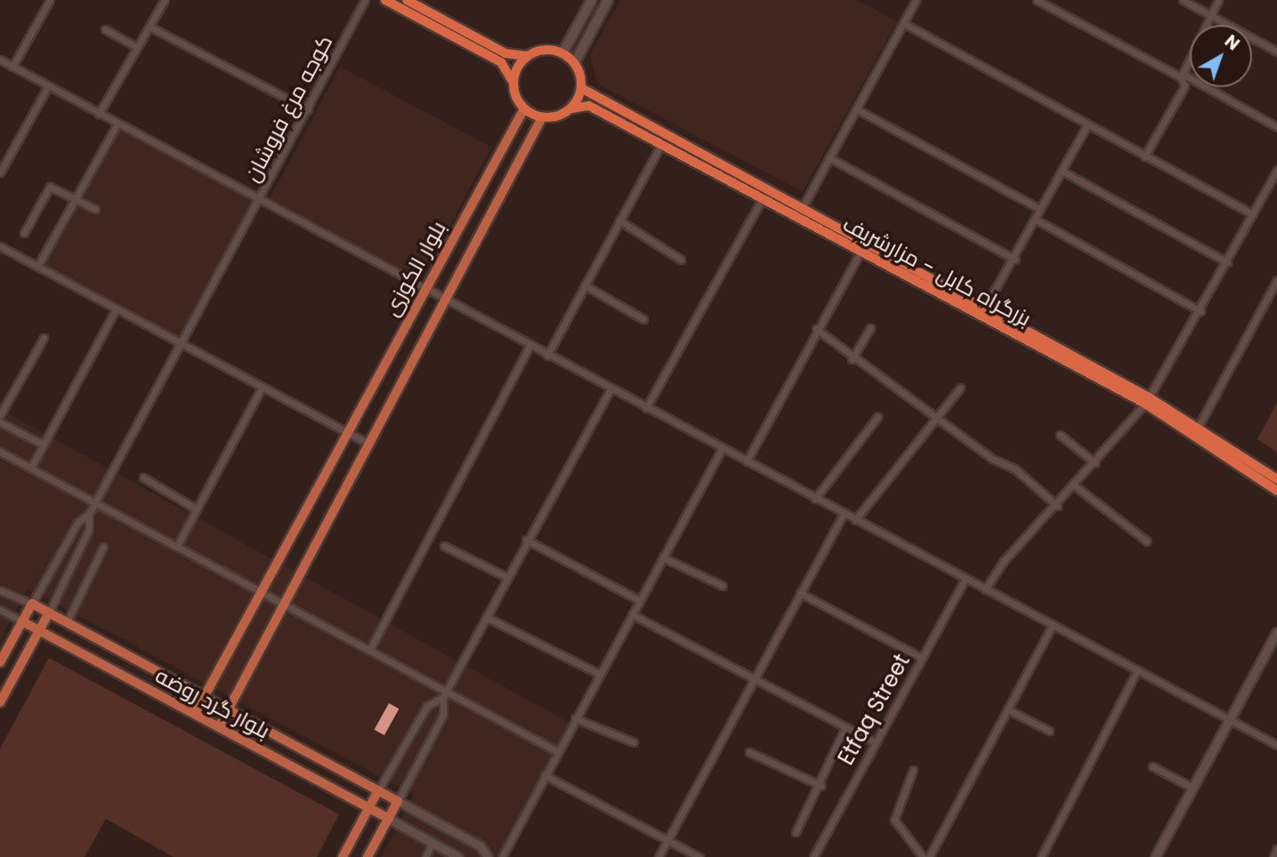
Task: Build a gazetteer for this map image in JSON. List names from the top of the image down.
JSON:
{
  "streets": {
    "highway": ["بزرگراه کابل - مزارشریف"],
    "main road": ["بلوار الکوزی", "بلوار گرد روضه"],
    "street": ["كوجه مرغ فروشان", "Etfaq Street"]
  },
  "crossings": [
    ["بلوار الکوزی", "بزرگراه کابل - مزارشریف"],
    ["بلوار الکوزی", "بلوار گرد روضه"]
  ],
  "north": "top right"
}
